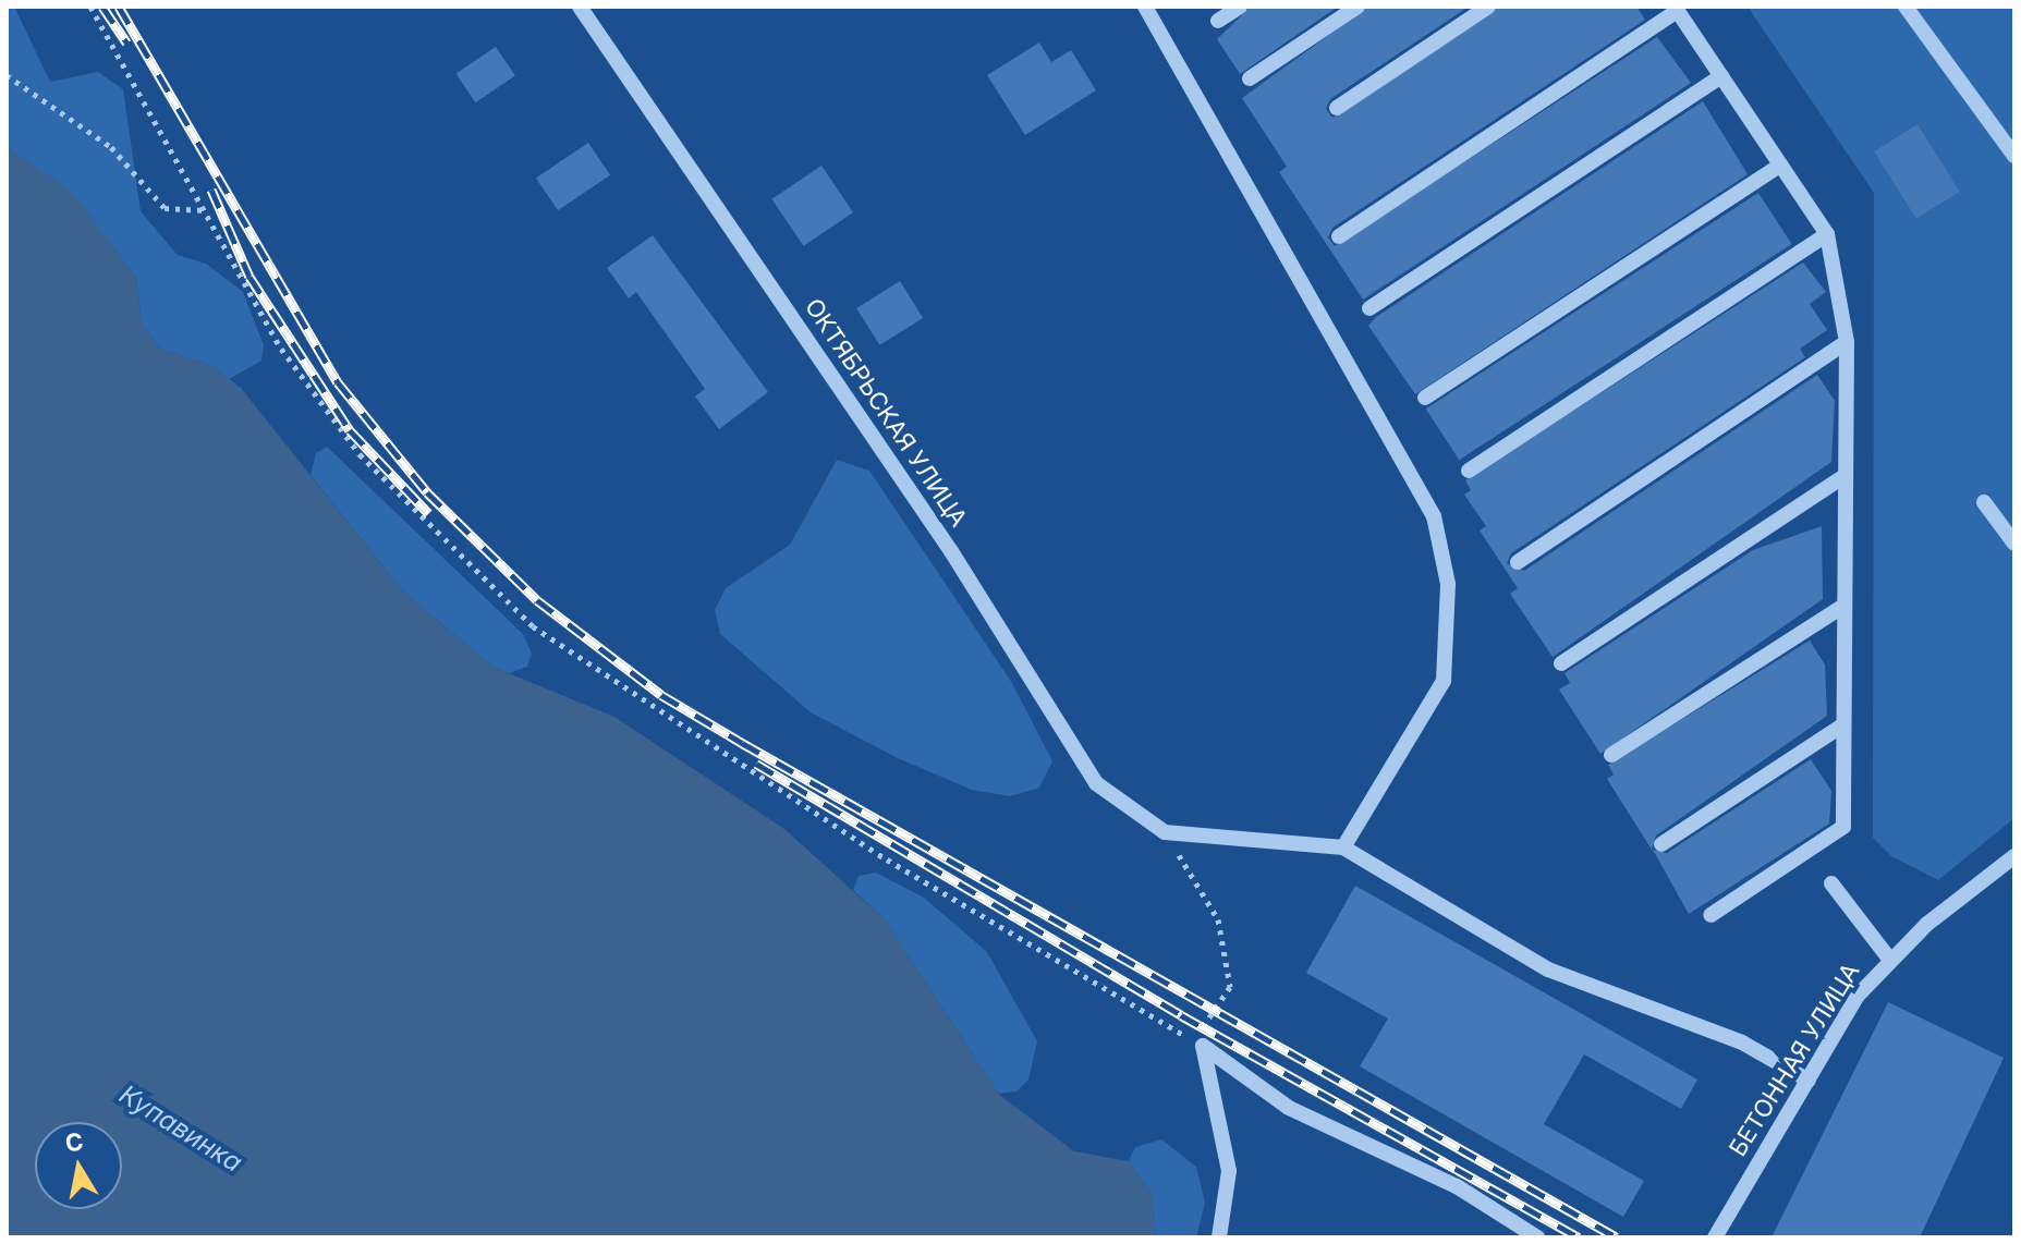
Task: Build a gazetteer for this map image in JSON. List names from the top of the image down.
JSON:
{
  "streets": {
    "street": ["ОКТЯБРЬСКАЯ УЛИЦА", "БЕТОННАЯ УЛИЦА"]
  },
  "water": ["Купавинка"],
  "north": "top"
}
